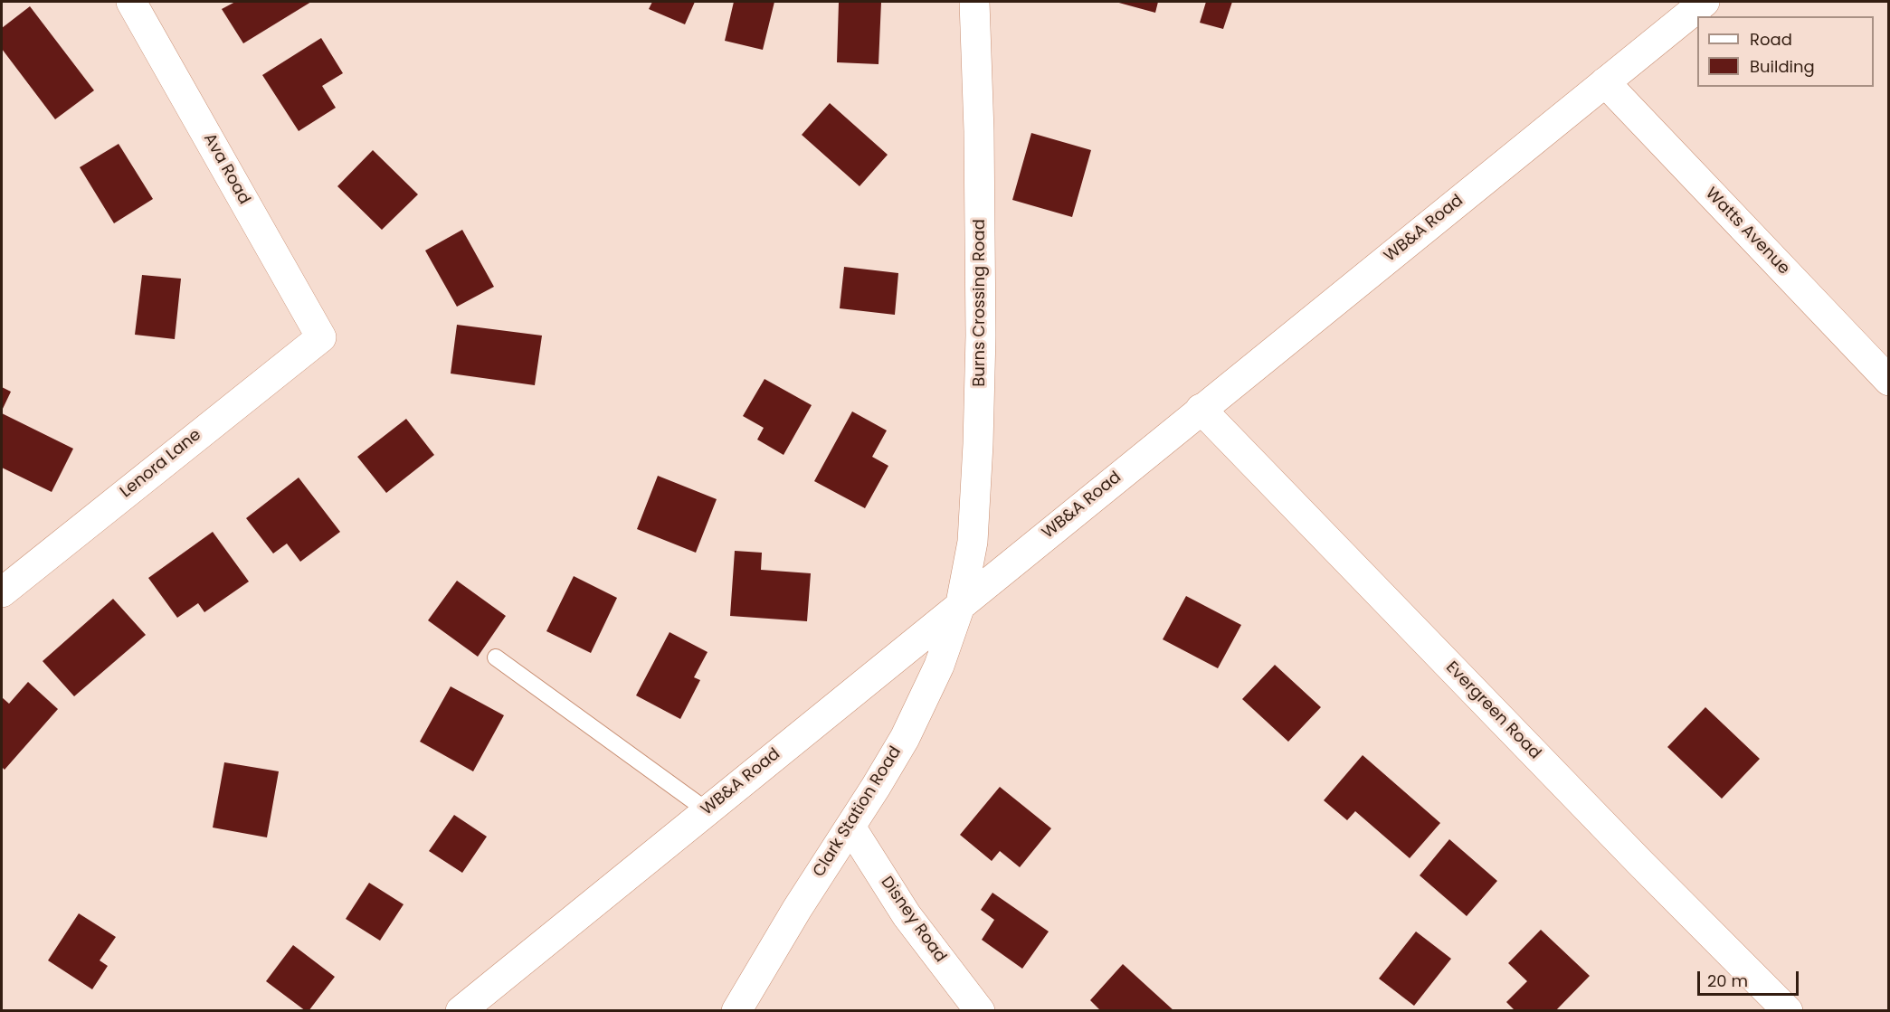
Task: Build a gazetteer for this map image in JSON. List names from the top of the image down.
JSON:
{
  "streets": {
    "street": [
      "Ava Road",
      "WB&A Road",
      "Watts Avenue",
      "Burns Crossing Road",
      "Lenora Lane",
      "Evergreen Road",
      "Clark Station Road",
      "Disney Road"
    ]
  },
  "crossings": [
    ["Ava Road", "Lenora Lane"],
    ["WB&A Road", "Watts Avenue"],
    ["WB&A Road", "Burns Crossing Road"],
    ["WB&A Road", "Evergreen Road"],
    ["WB&A Road", "Clark Station Road"],
    ["Burns Crossing Road", "Clark Station Road"],
    ["Clark Station Road", "Disney Road"]
  ],
  "legend": ["Road", "Building"],
  "scale_bar": "20 m"
}
